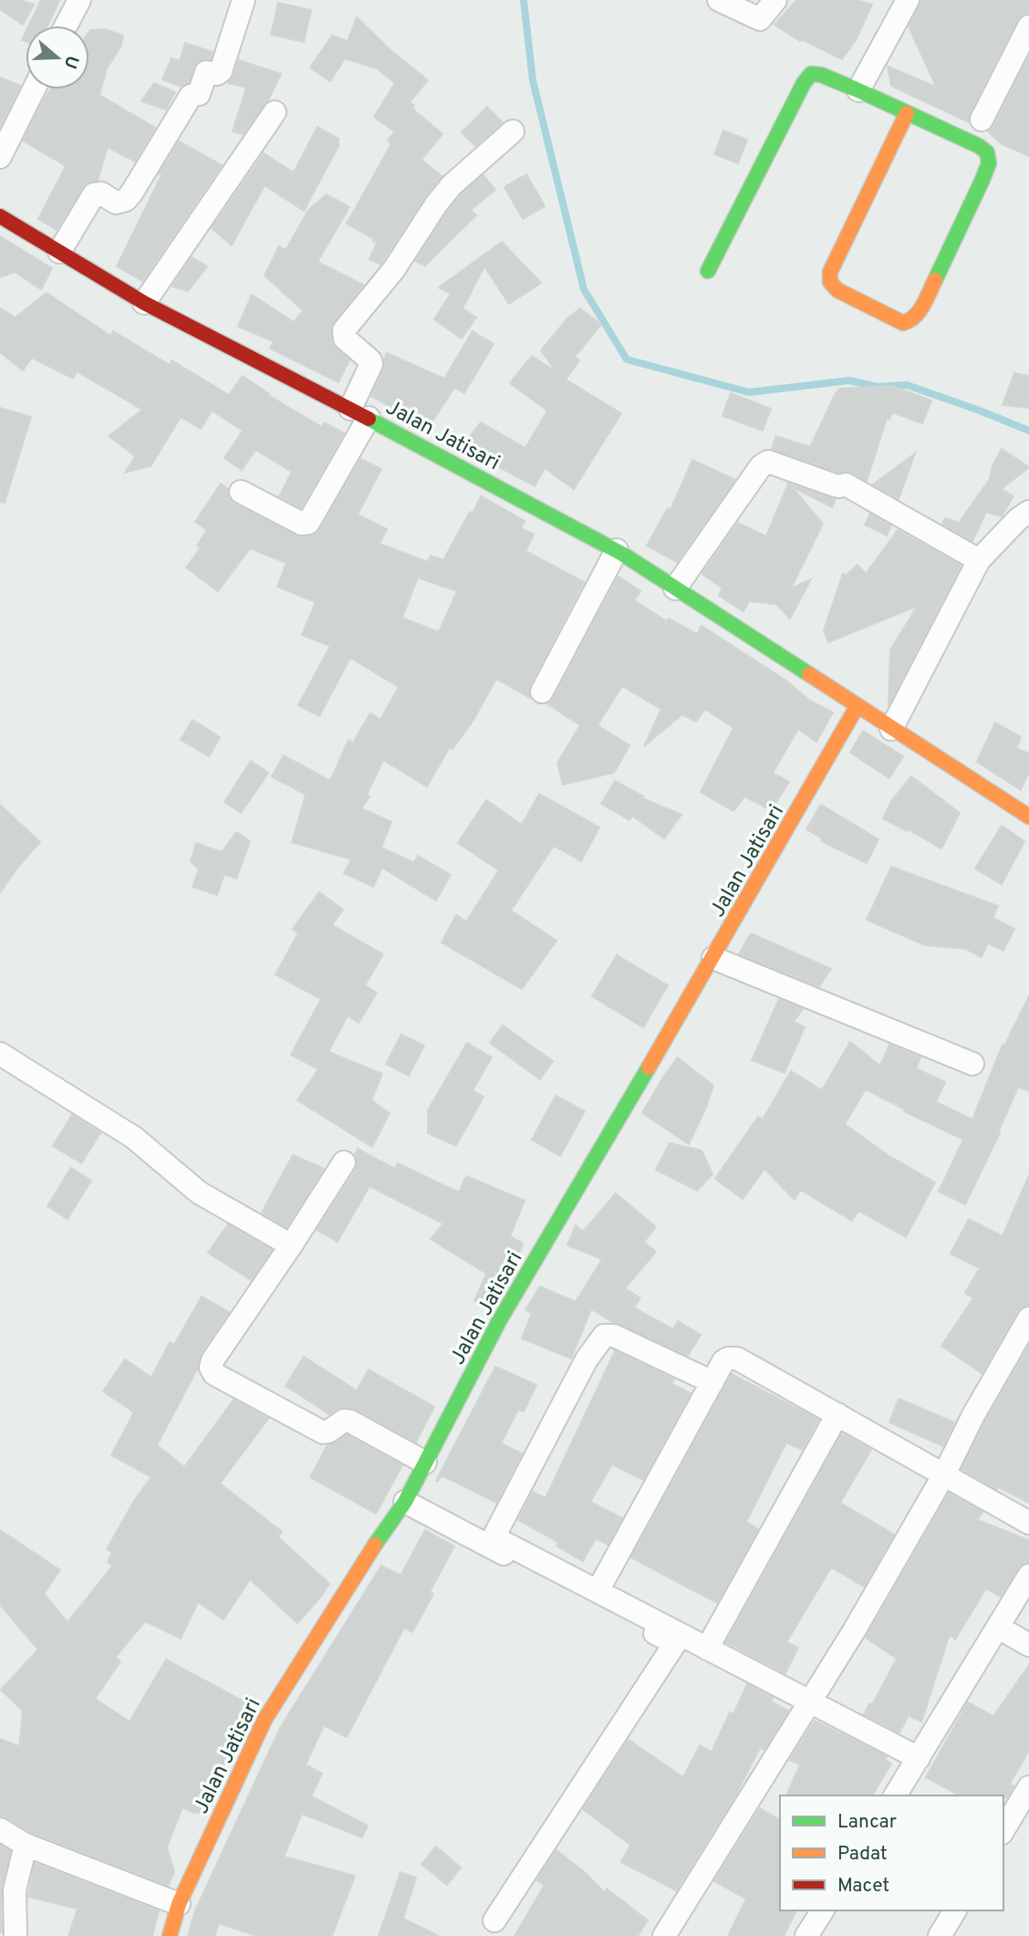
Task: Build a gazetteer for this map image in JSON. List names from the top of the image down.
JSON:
{
  "streets": {
    "street": ["Jalan Jatisari"]
  },
  "legend": ["Lancar", "Padat", "Macet"],
  "north": "right"
}
